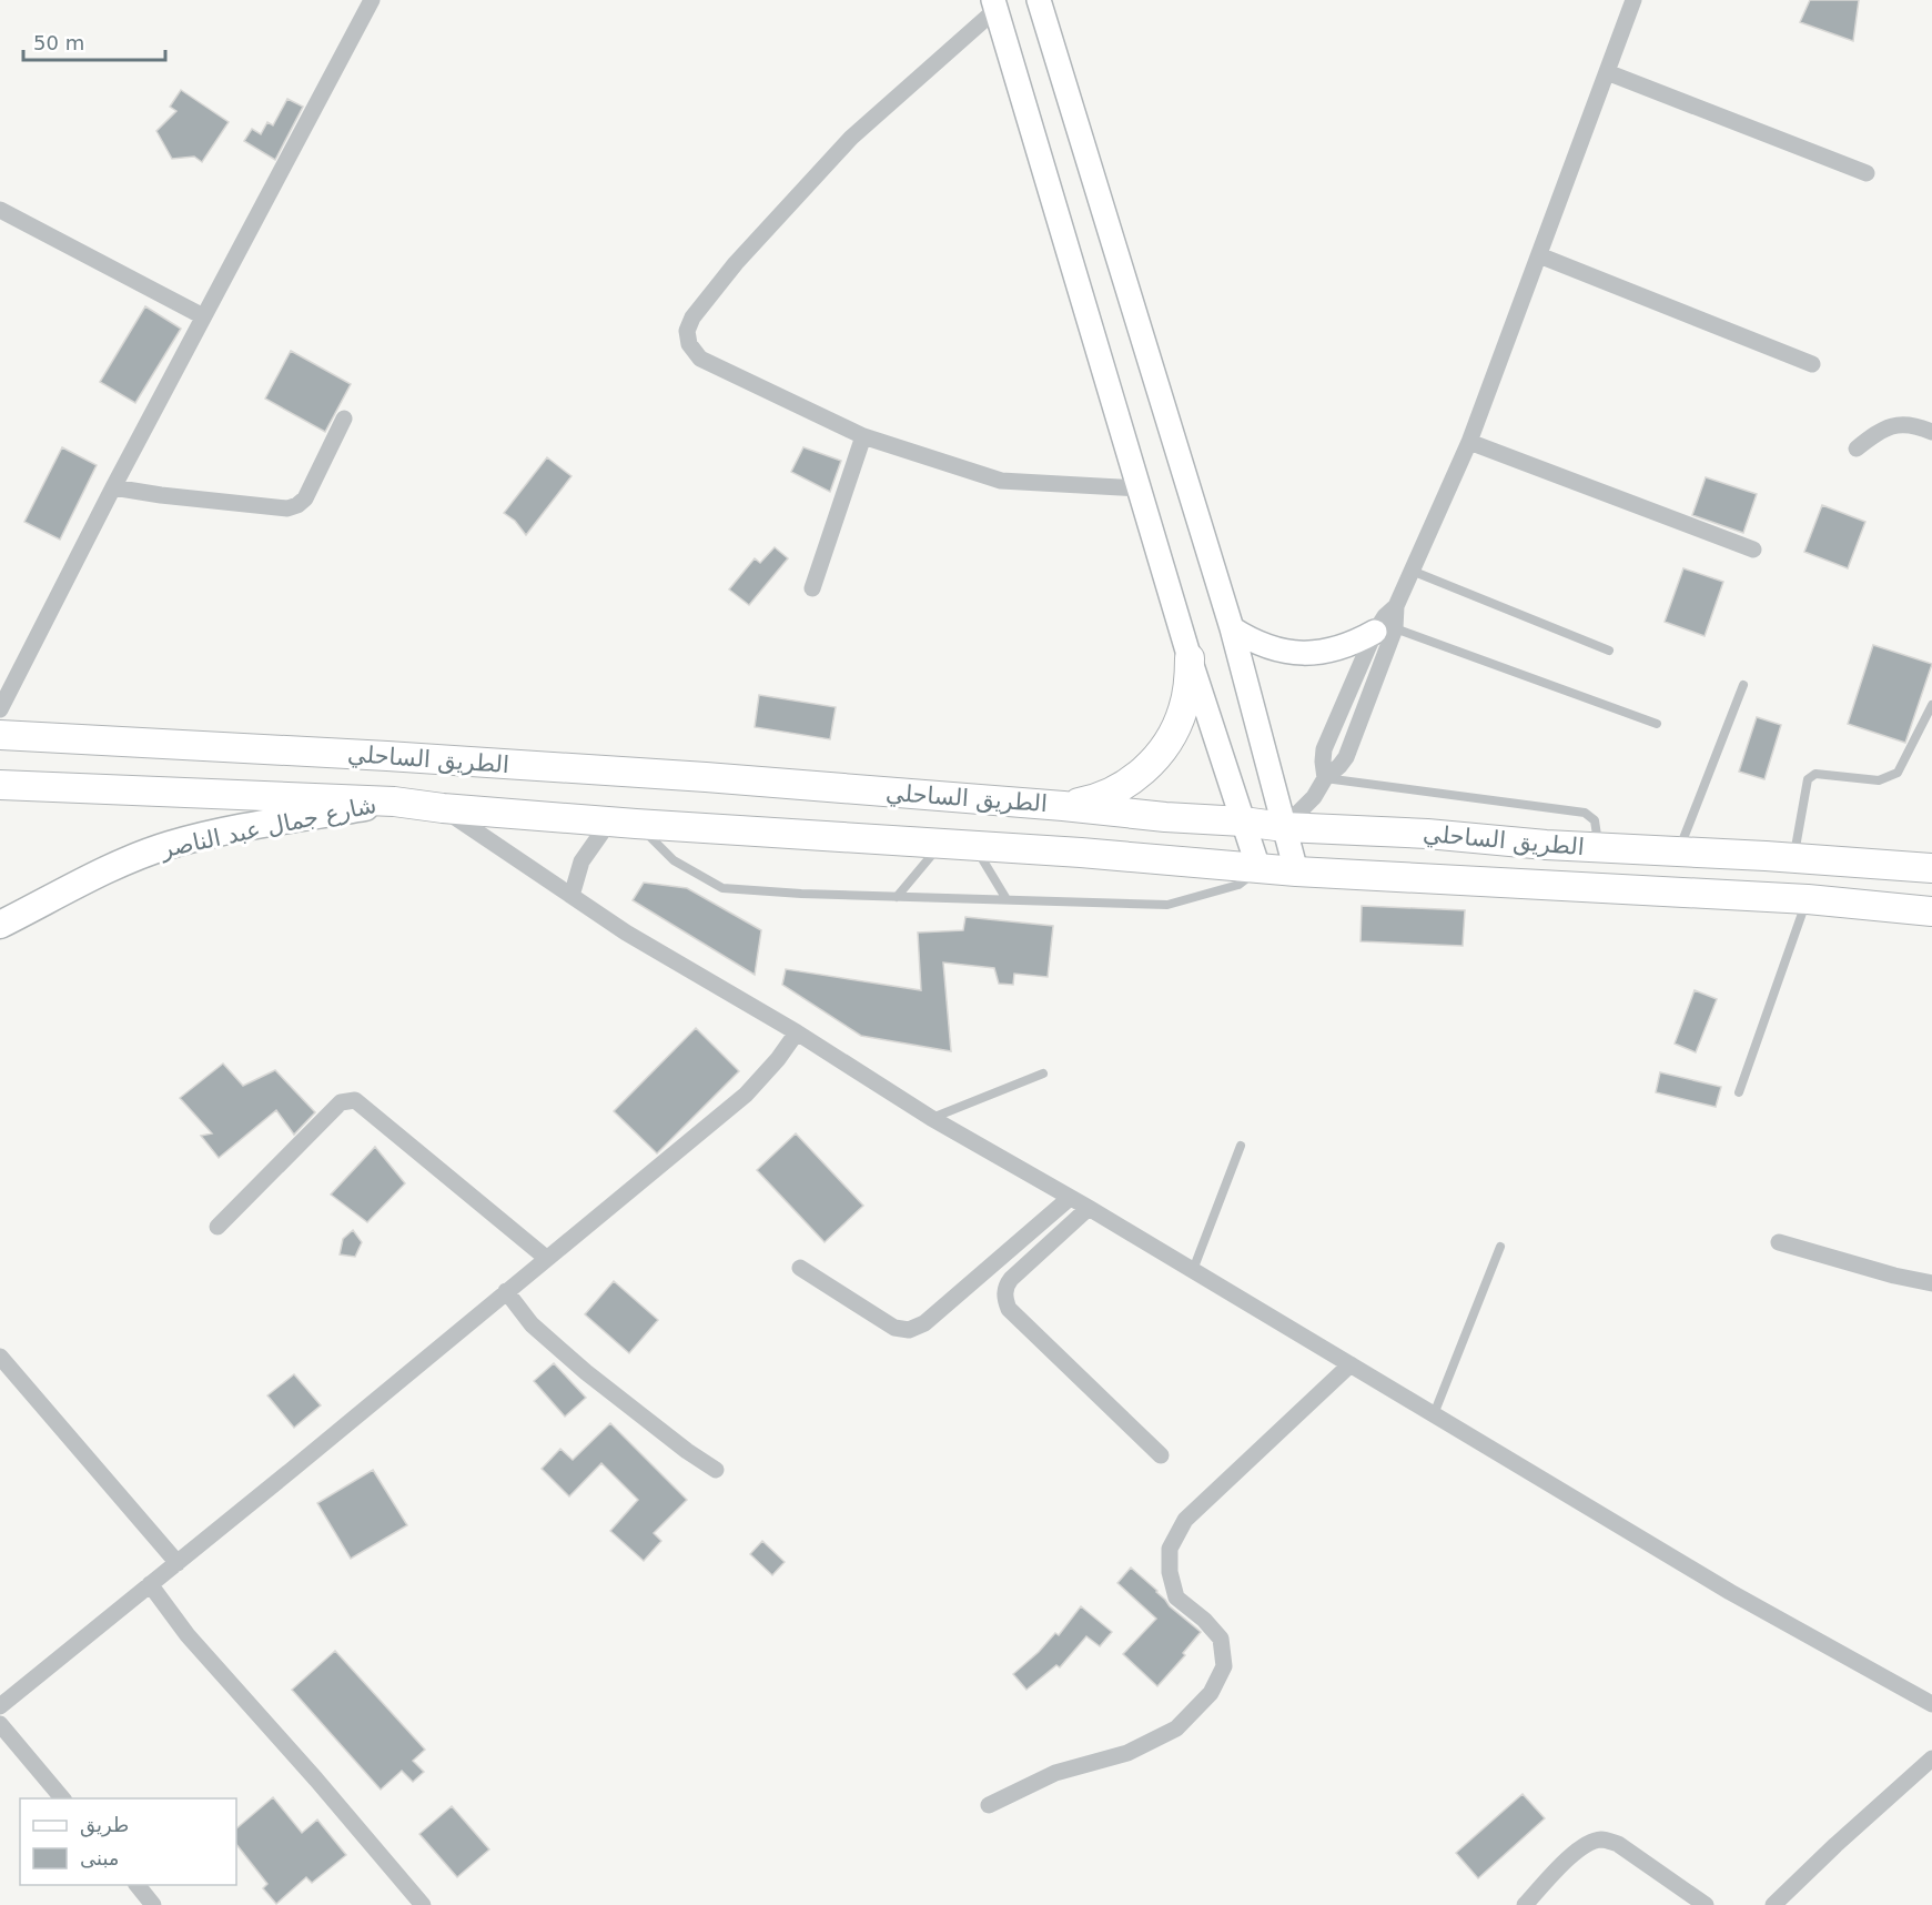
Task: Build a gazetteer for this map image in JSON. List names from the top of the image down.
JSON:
{
  "streets": {
    "highway": ["الطريق الساحلي"],
    "main road": ["شارع جمال عبد الناصر"]
  },
  "crossings": [
    ["الطريق الساحلي", "شارع جمال عبد الناصر"]
  ],
  "legend": ["طريق", "مبنى"],
  "scale_bar": "50 m"
}
